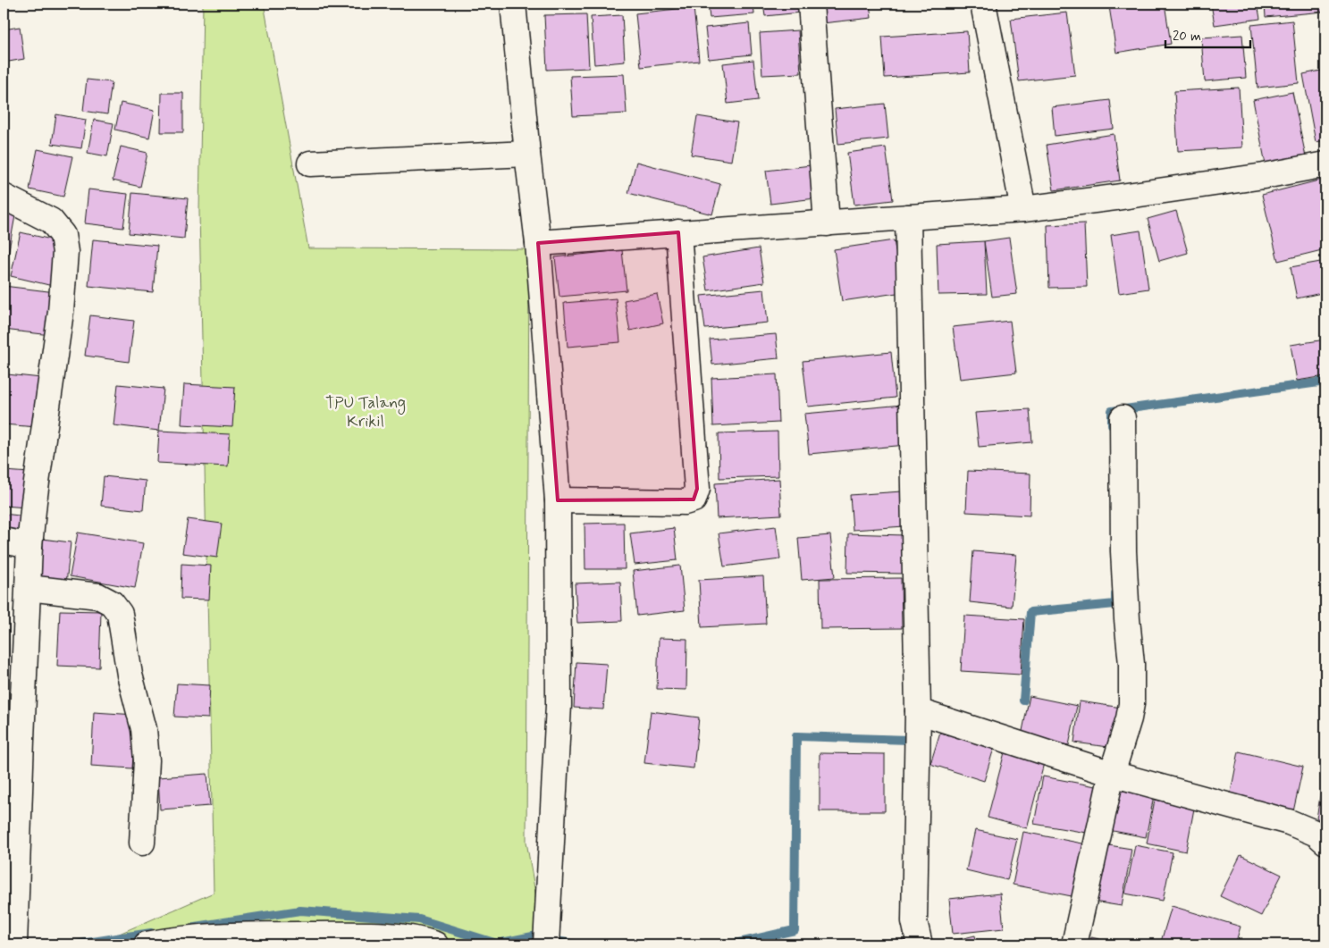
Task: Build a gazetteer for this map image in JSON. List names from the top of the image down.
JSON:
{
  "parks": ["TPU Talang Krikil"],
  "scale_bar": "20 m"
}
